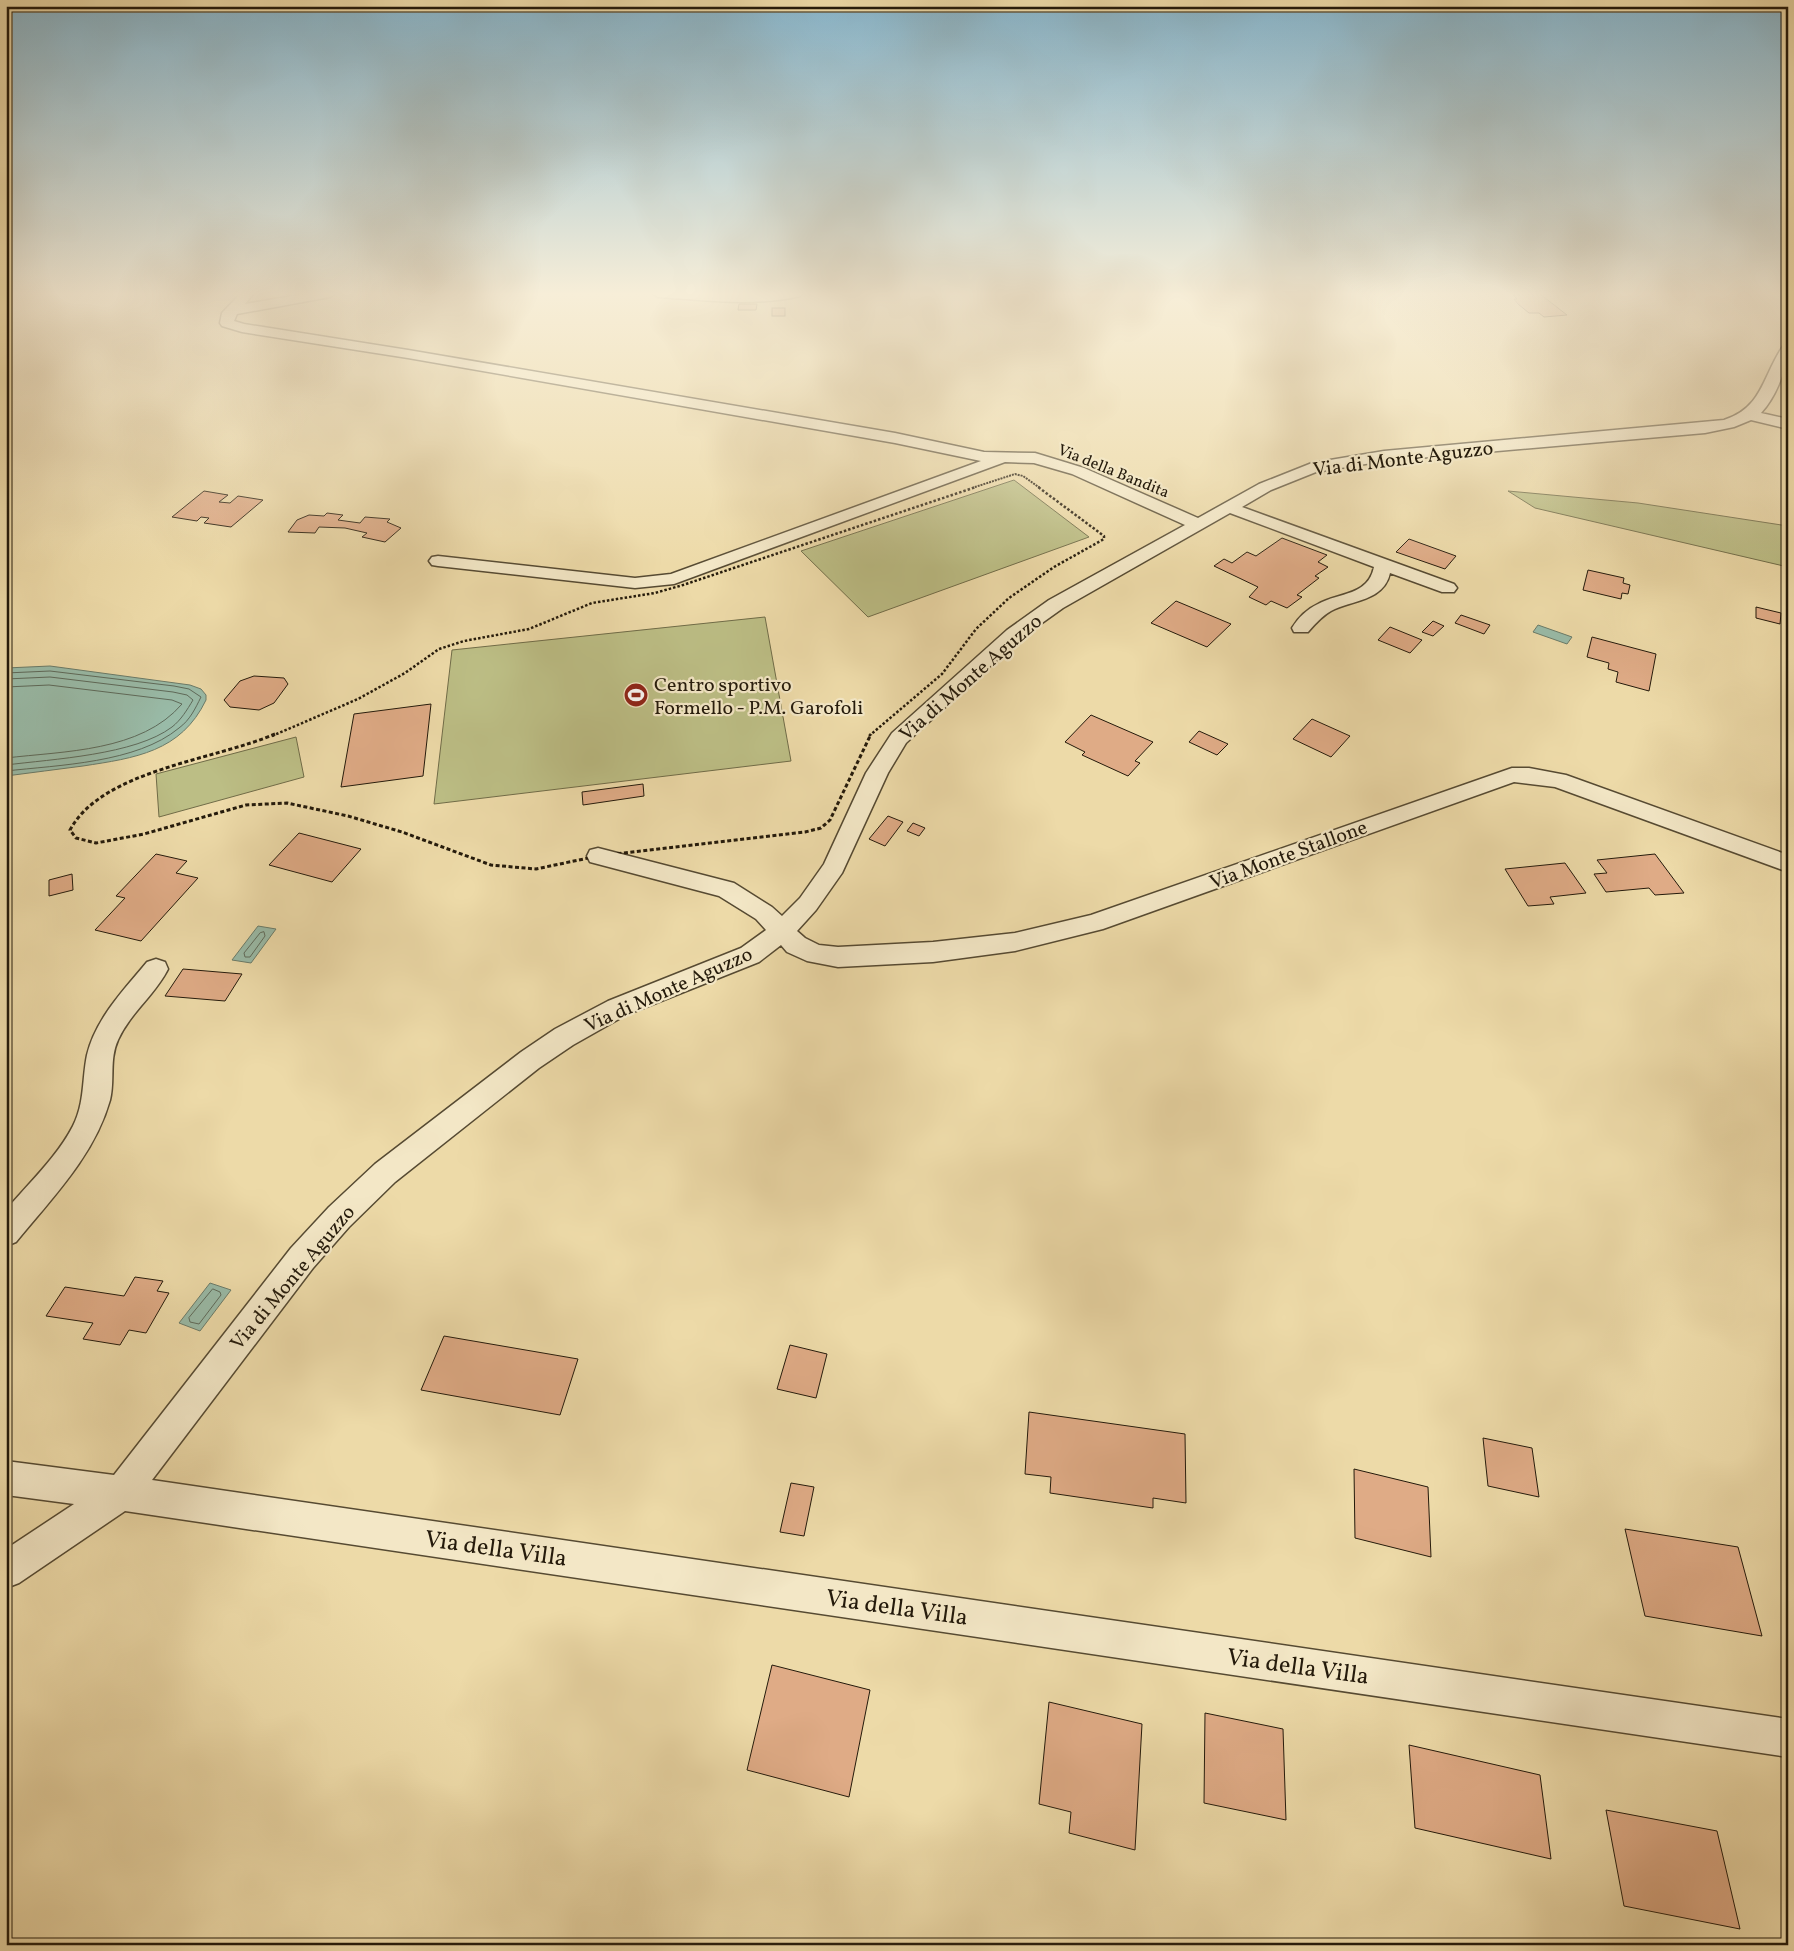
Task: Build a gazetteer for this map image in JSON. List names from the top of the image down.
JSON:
{
  "streets": {
    "street": [
      "Via di Monte Aguzzo",
      "Via della Bandita",
      "Via Monte Stallone",
      "Via della Villa"
    ]
  },
  "crossings": [
    ["Via di Monte Aguzzo", "Via della Bandita"],
    ["Via di Monte Aguzzo", "Via Monte Stallone"],
    ["Via di Monte Aguzzo", "Via della Villa"]
  ],
  "places": {
    "sports": ["Centro sportivo Formello - P.M. Garofoli"]
  }
}
